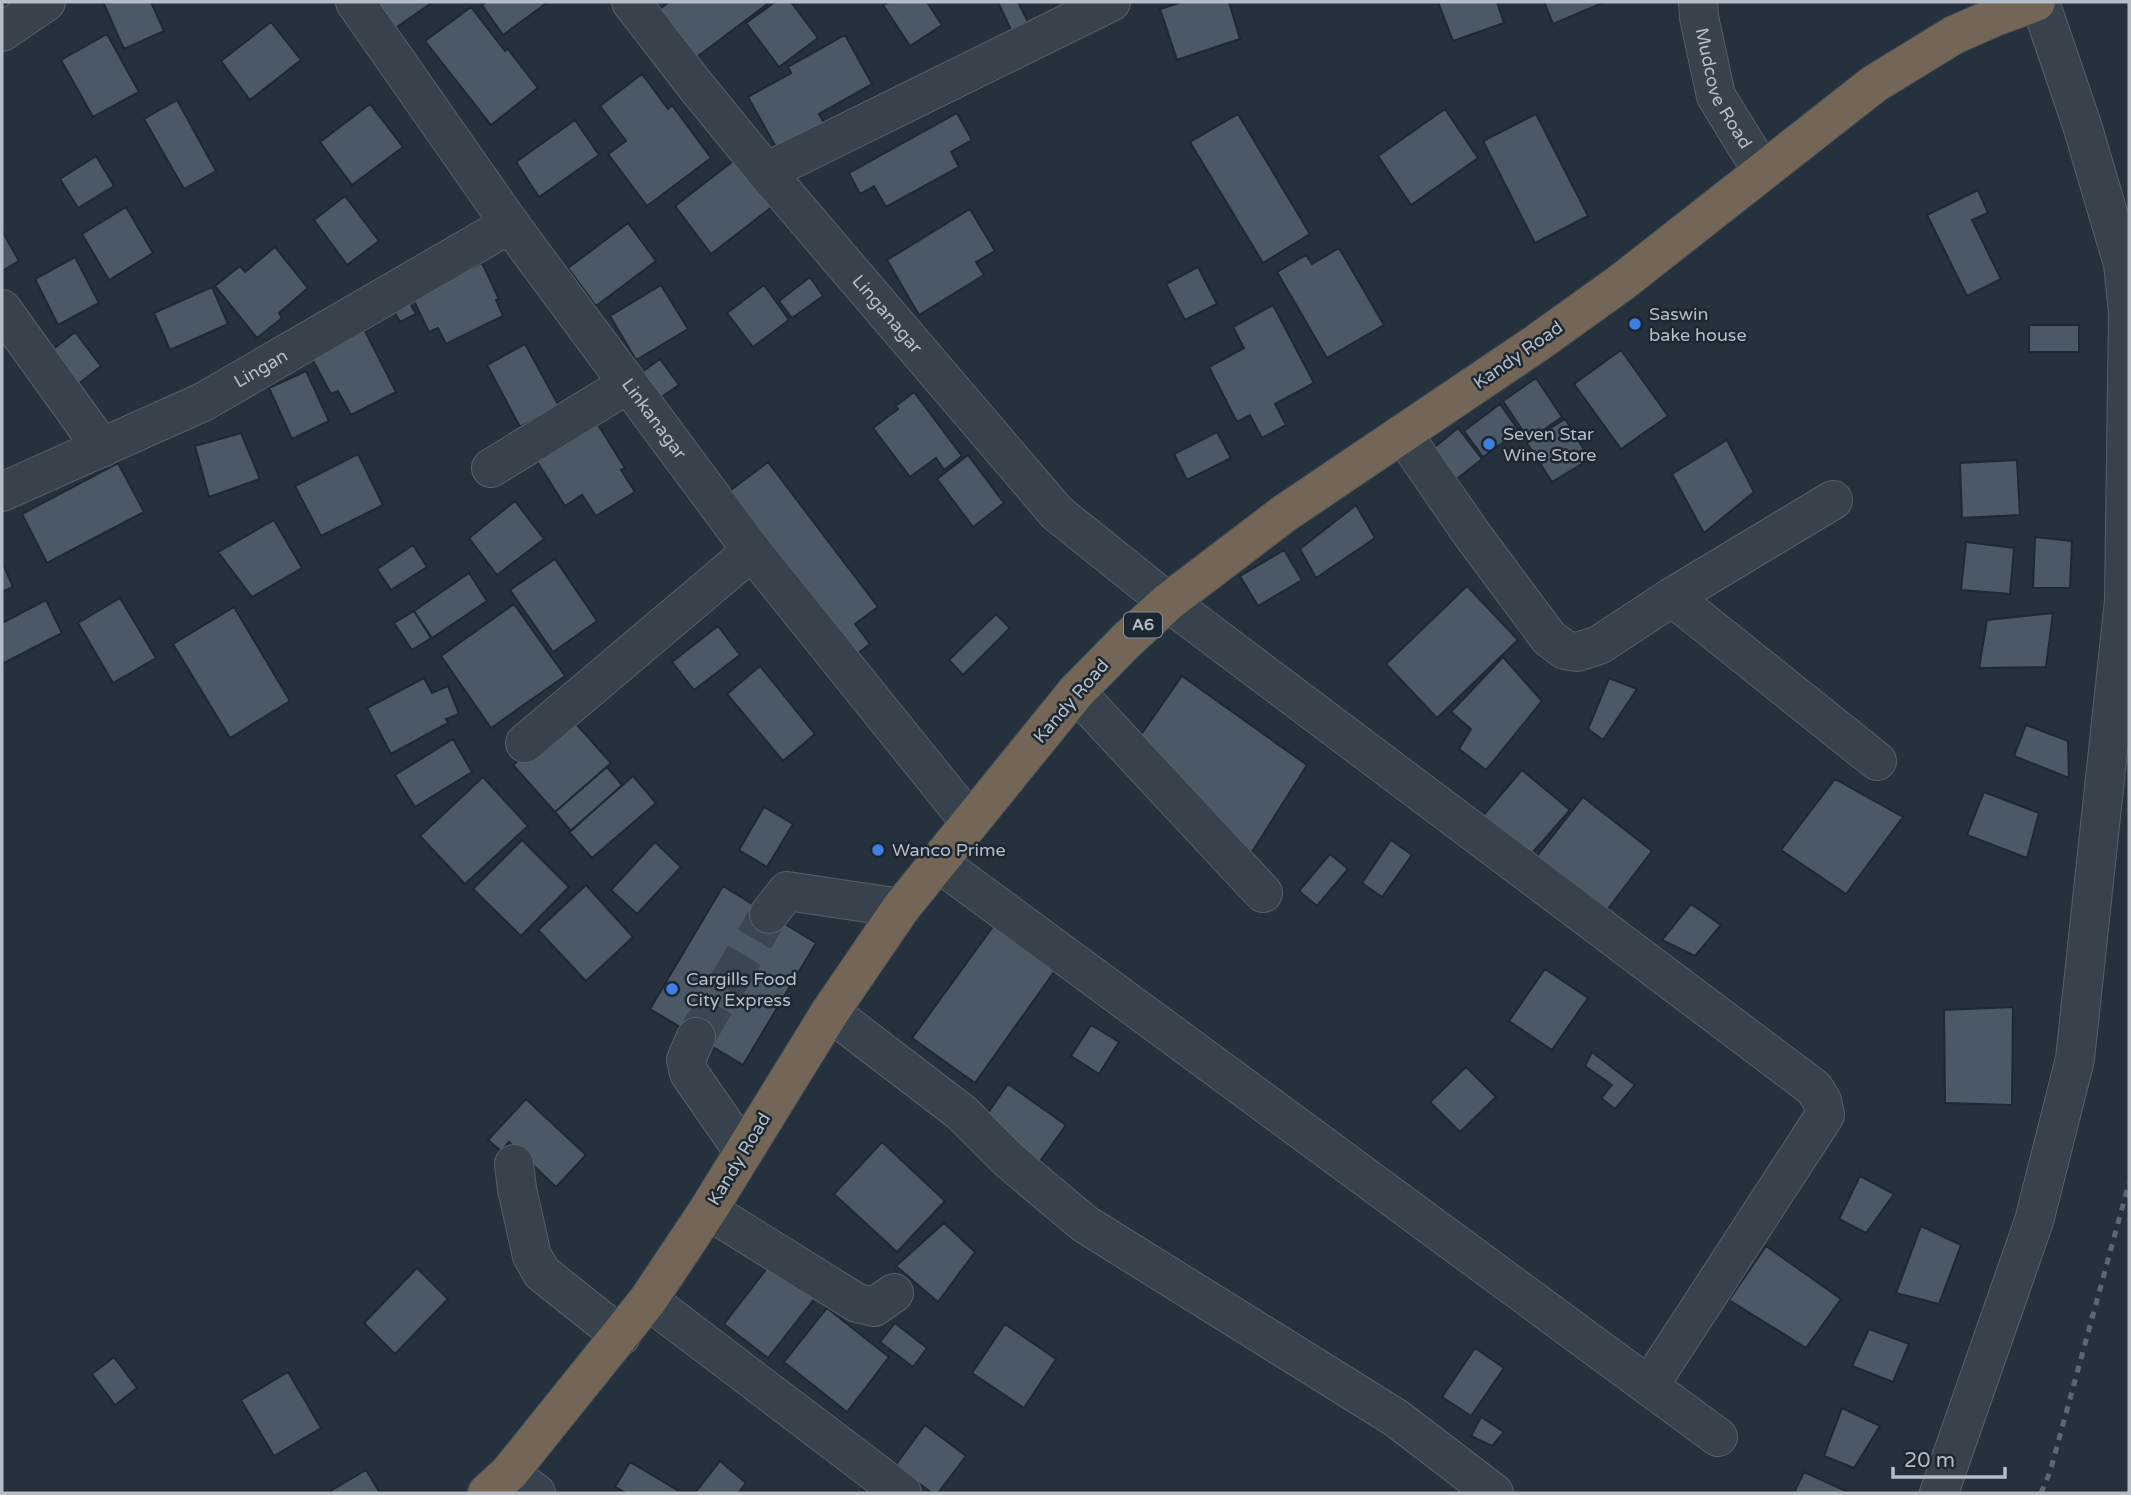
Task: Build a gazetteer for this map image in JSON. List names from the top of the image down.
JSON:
{
  "streets": {
    "highway": ["Kandy Road", "A6"],
    "street": [
      "Mudcove Road",
      "Linganagar",
      "Lingan",
      "Linkanagar"
    ]
  },
  "crossings": [
    ["Mudcove Road", "Kandy Road"],
    ["Linganagar", "Kandy Road"],
    ["Kandy Road", "Linkanagar"],
    ["Lingan", "Linkanagar"]
  ],
  "places": [
    "Saswin bake house",
    "Seven Star Wine Store",
    "Wanco Prime",
    "Cargills Food City Express"
  ],
  "scale_bar": "20 m"
}
